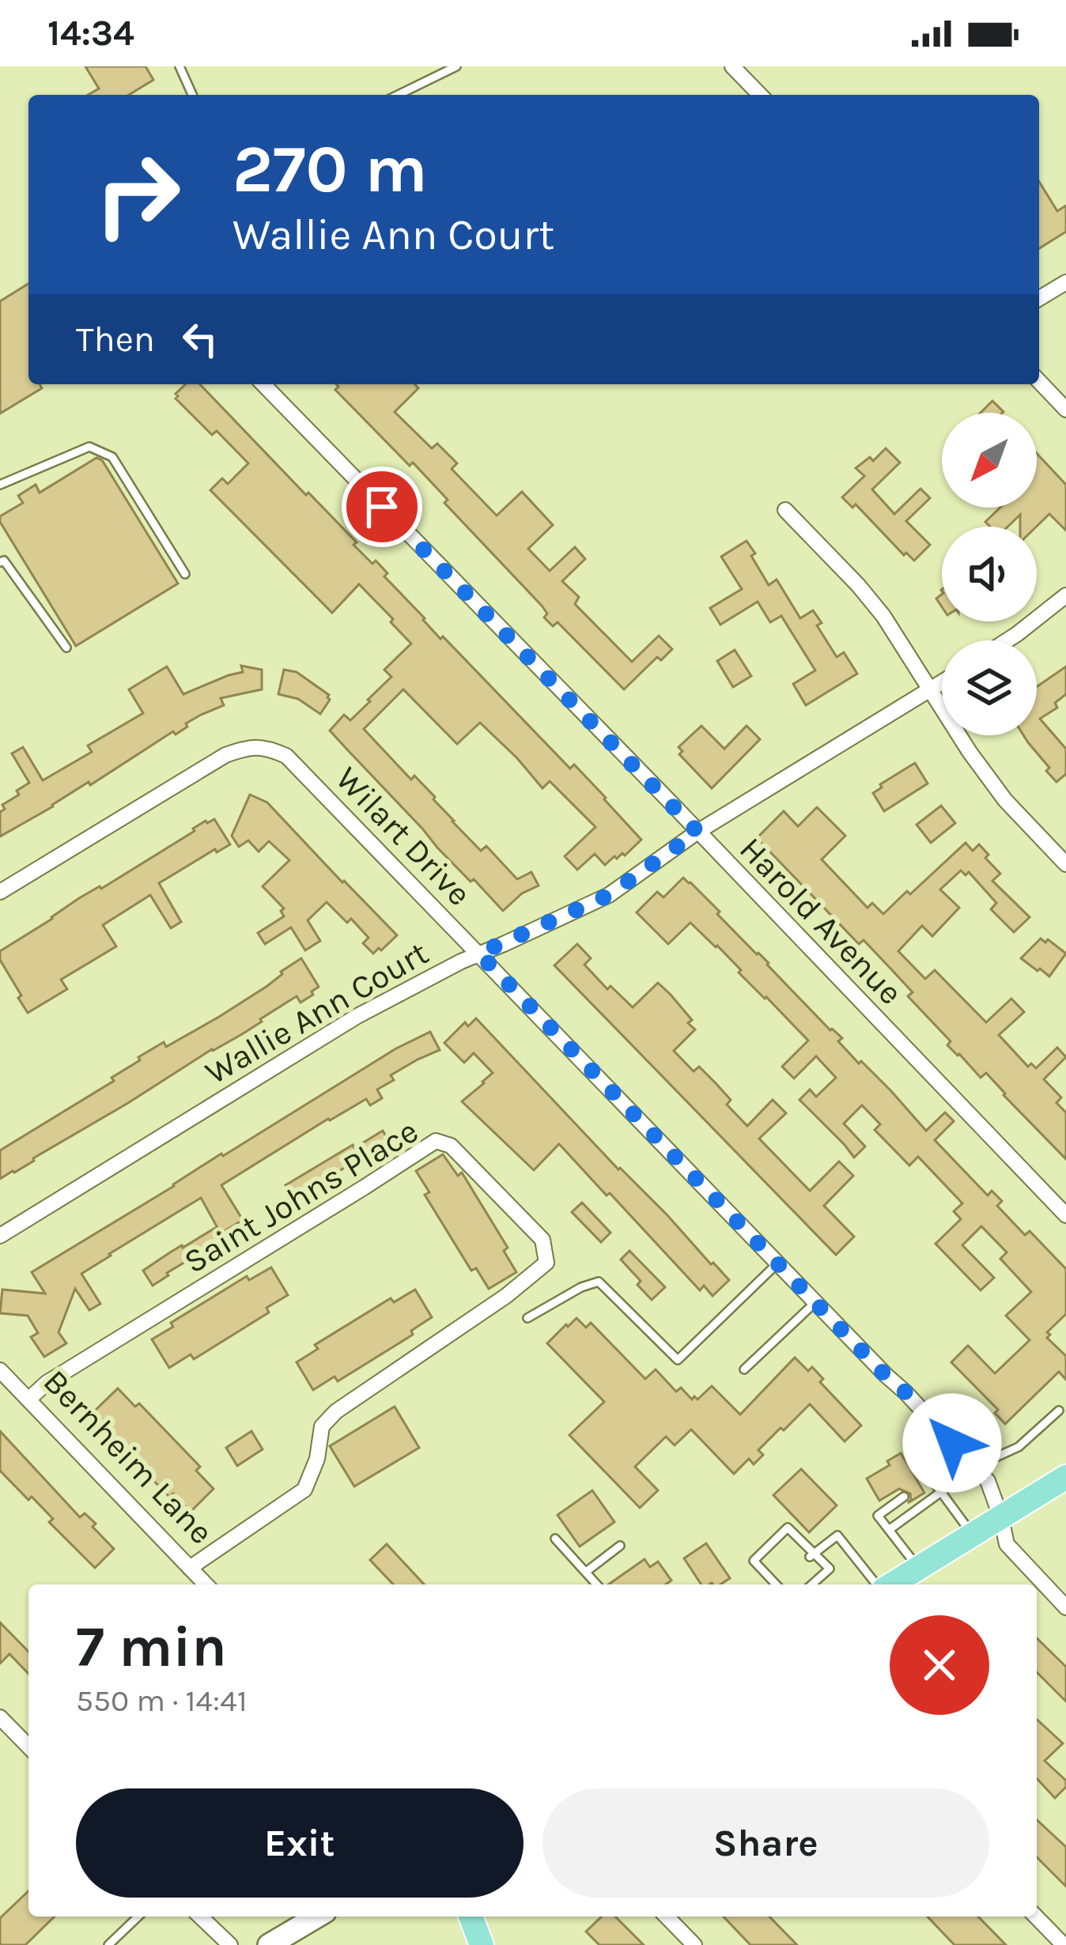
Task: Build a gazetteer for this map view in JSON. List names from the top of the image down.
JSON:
{
  "streets": {
    "street": [
      "Wilart Drive",
      "Harold Avenue",
      "Wallie Ann Court",
      "Saint Johns Place",
      "Bernheim Lane"
    ]
  },
  "crossings": [
    ["Wilart Drive", "Wallie Ann Court"],
    ["Harold Avenue", "Wallie Ann Court"],
    ["Saint Johns Place", "Bernheim Lane"]
  ],
  "north": "bottom left",
  "page": {
    "status": "14:34",
    "turn": ["270 m", "Wallie Ann Court"],
    "then": "Then",
    "heading": ["7 min", "550 m · 14:41"],
    "buttons": ["Exit", "Share"]
  }
}
